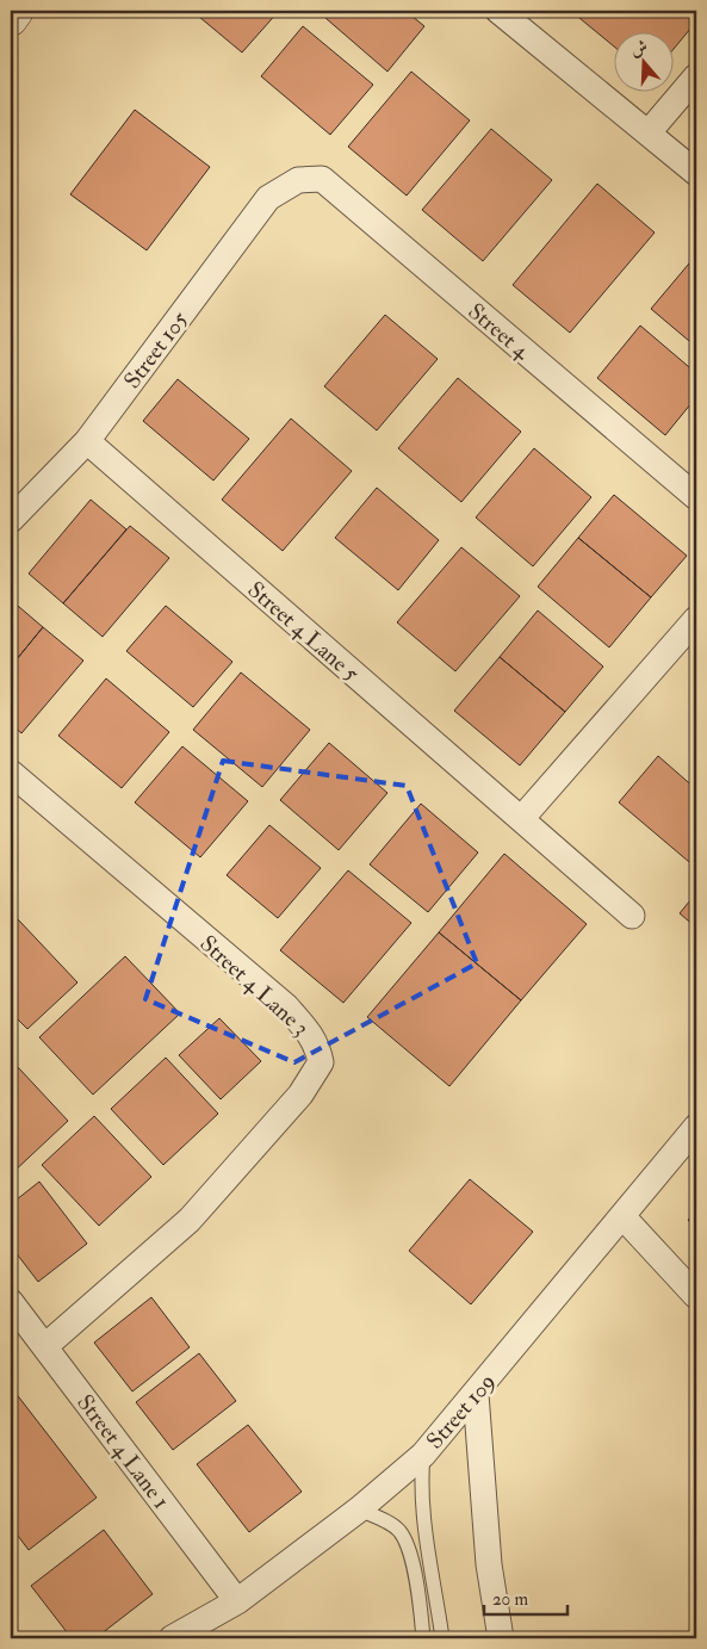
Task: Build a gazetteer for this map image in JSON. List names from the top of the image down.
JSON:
{
  "streets": {
    "street": [
      "Street 4",
      "Street 105",
      "Street 4 Lane 5",
      "Street 4 Lane 3",
      "Street 109",
      "Street 4 Lane 1"
    ]
  },
  "crossings": [
    ["Street 4", "Street 105"],
    ["Street 105", "Street 4 Lane 5"],
    ["Street 4 Lane 3", "Street 4 Lane 1"],
    ["Street 109", "Street 4 Lane 1"]
  ],
  "scale_bar": "20 m",
  "north": "top"
}
